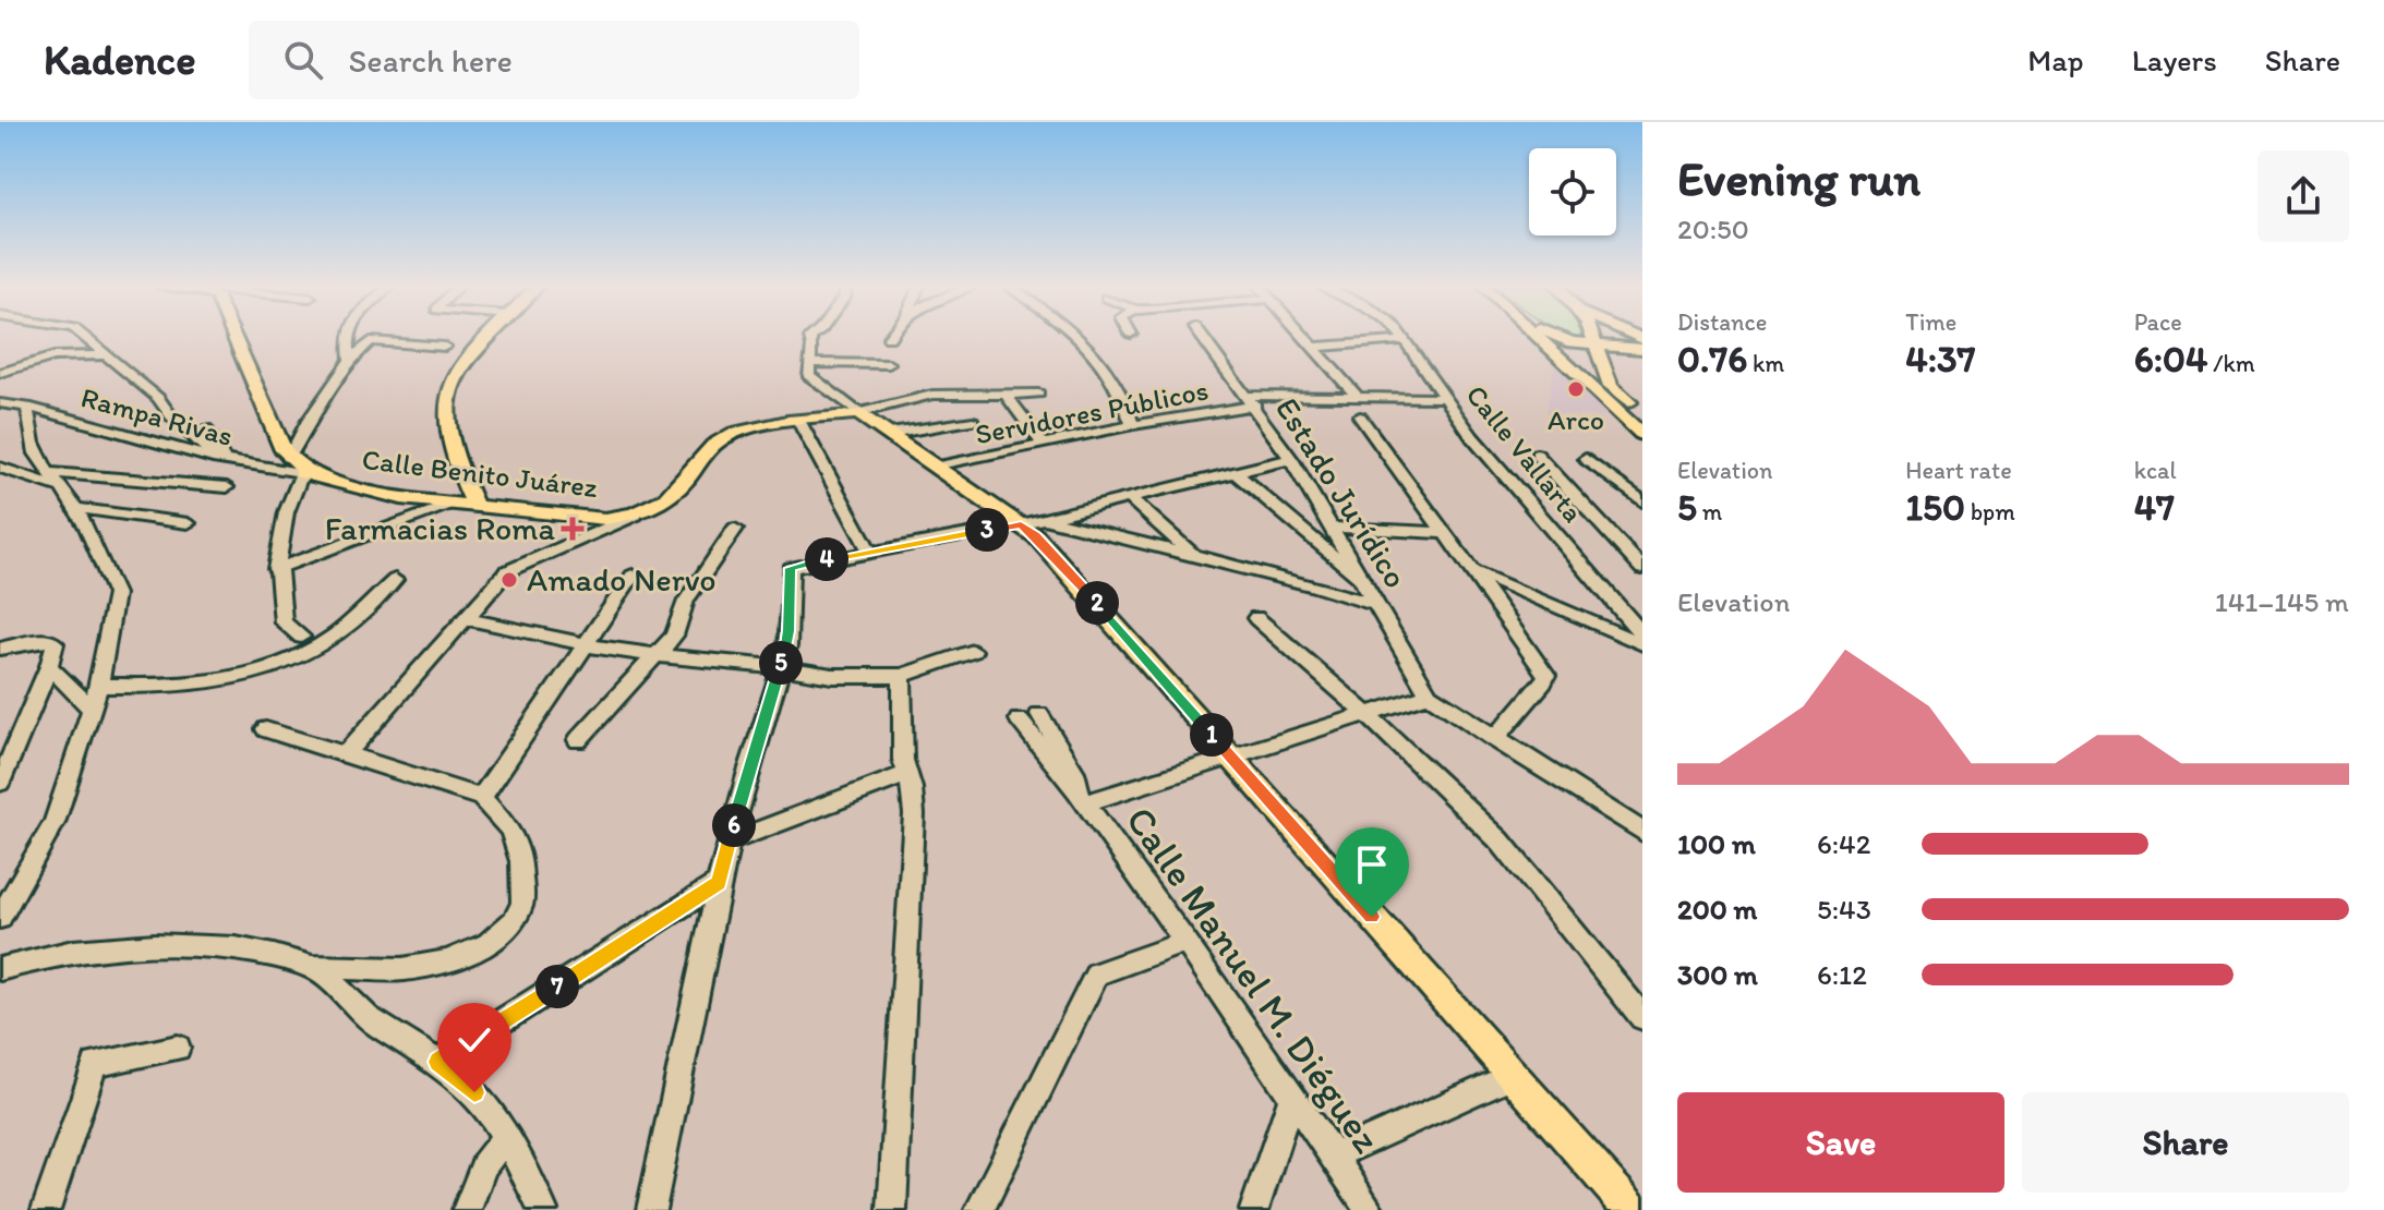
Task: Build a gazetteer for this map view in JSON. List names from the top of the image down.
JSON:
{
  "streets": {
    "main road": ["Calle Benito Juárez"],
    "street": [
      "Servidores Públicos",
      "Rampa Rivas",
      "Calle Vallarta",
      "Estado Jurídico",
      "Calle Manuel M. Diéguez"
    ]
  },
  "crossings": [
    ["Servidores Públicos", "Calle Vallarta"],
    ["Servidores Públicos", "Estado Jurídico"],
    ["Rampa Rivas", "Calle Benito Juárez"]
  ],
  "places": {
    "other": ["Arco", "Amado Nervo"],
    "health": ["Farmacias Roma"]
  },
  "page": {
    "header": "Kadence",
    "search": "Search here",
    "nav": ["Map", "Layers", "Share"],
    "heading": ["Evening run", "20:50"],
    "stats": [
      ["Distance", "0.76 km"],
      ["Time", "4:37"],
      ["Pace", "6:04 /km"],
      ["Elevation", "5 m"],
      ["Heart rate", "150 bpm"],
      ["kcal", "47"]
    ],
    "pins": [
      "3",
      "4",
      "2",
      "5",
      "1",
      "6",
      "7"
    ],
    "chart": ["Elevation", "141–145 m"],
    "list": [
      {
        "name": "100 m",
        "note": "6:42"
      },
      {
        "name": "200 m",
        "note": "5:43"
      },
      {
        "name": "300 m",
        "note": "6:12"
      }
    ],
    "buttons": ["Save", "Share"]
  }
}
